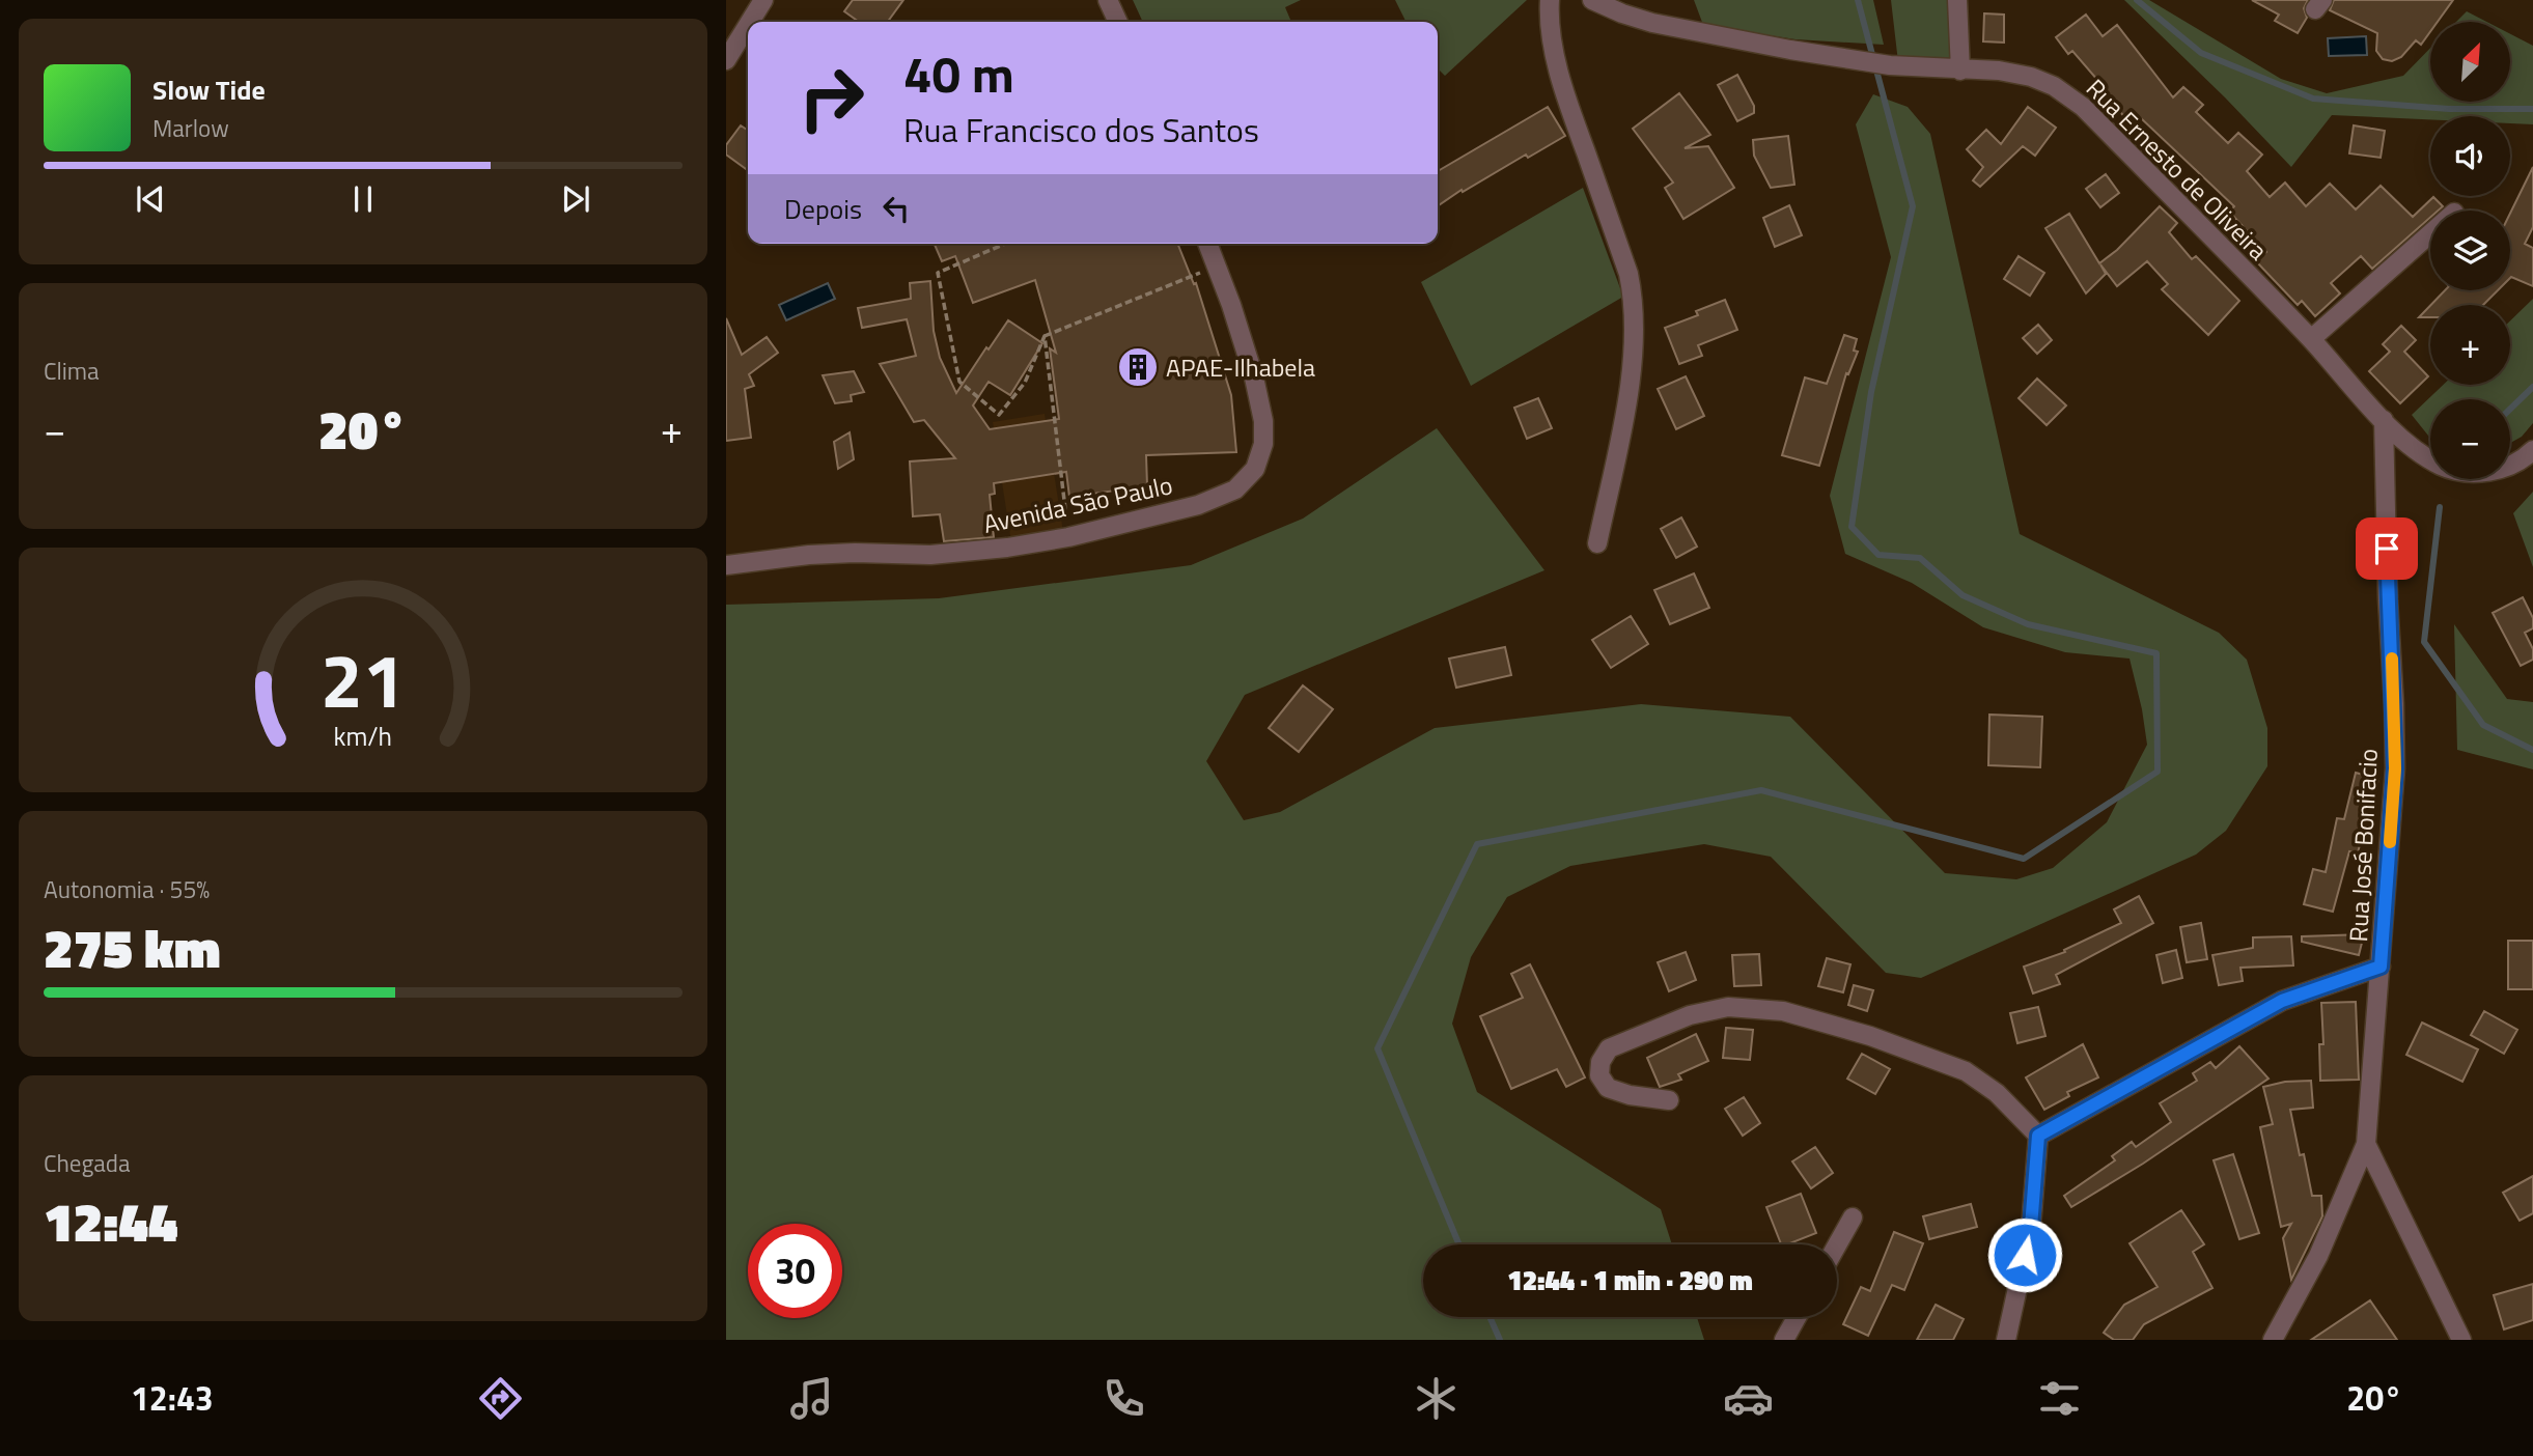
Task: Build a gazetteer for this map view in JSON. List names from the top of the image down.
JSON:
{
  "streets": {
    "street": ["Rua Ernesto de Oliveira", "Avenida São Paulo", "Rua José Bonifacio"]
  },
  "crossings": [
    ["Rua Ernesto de Oliveira", "Rua José Bonifacio"]
  ],
  "places": {
    "building": ["APAE-Ilhabela"]
  },
  "north": "top right",
  "page": {
    "map_buttons": ["+", "−"],
    "turn": ["40 m", "Rua Francisco dos Santos"],
    "song": ["Slow Tide", "Marlow"],
    "then": "Depois",
    "tile": [
      "Clima",
      ["Autonomia · 55%", "275 km"],
      ["Chegada", "12:44"]
    ],
    "heat": ["−", "20°", "+"],
    "limit": "30",
    "trip": "12:44 · 1 min · 290 m",
    "tabs": ["12:43", "20°"],
    "gauge": ["21", "km/h"]
  }
}
